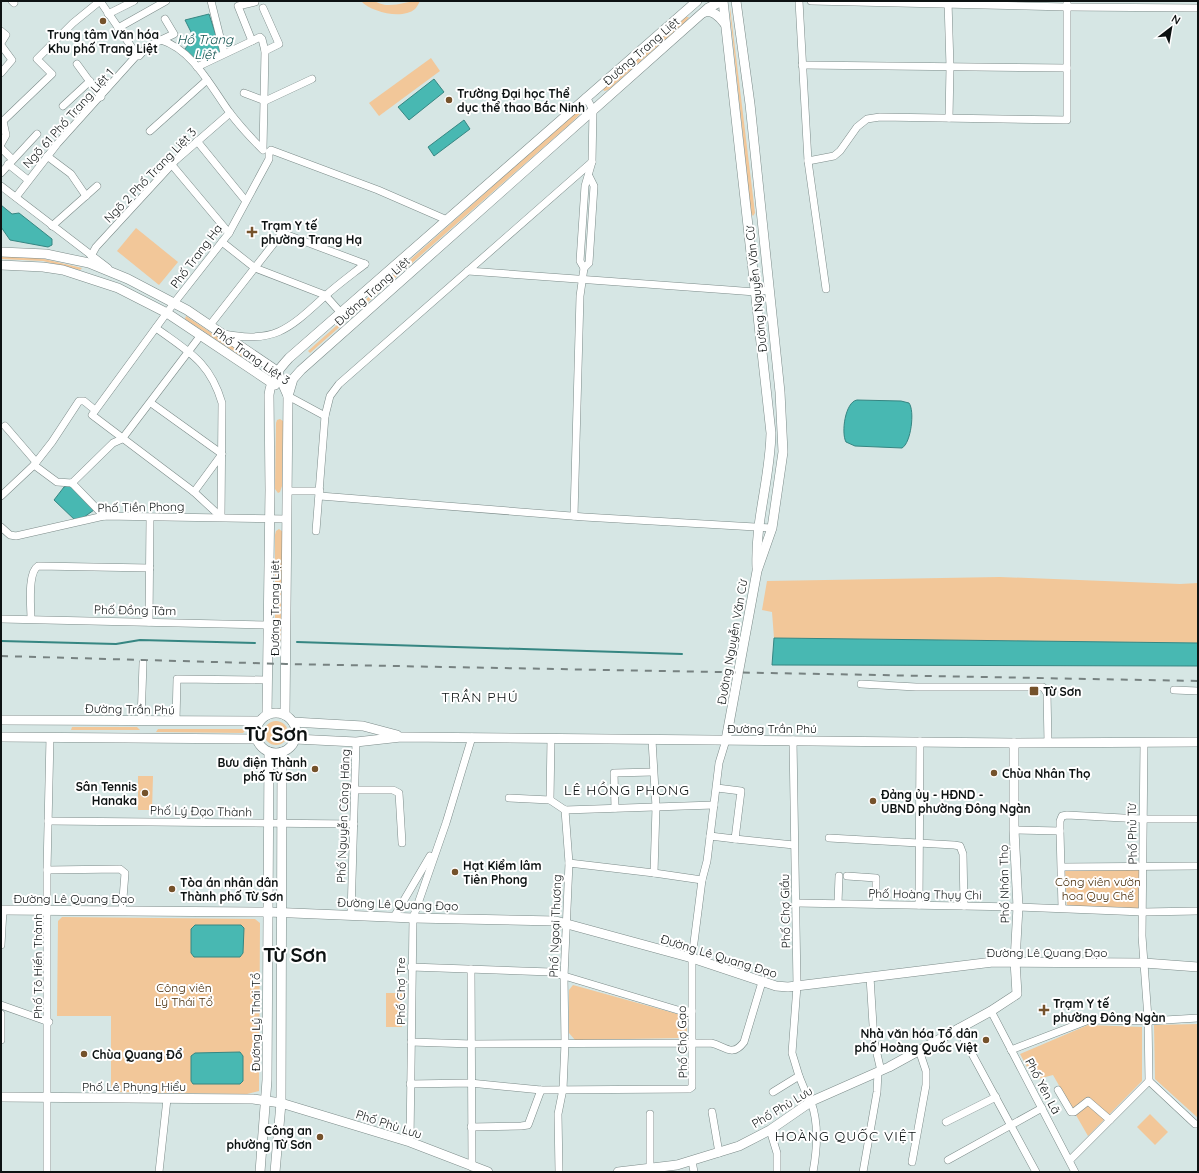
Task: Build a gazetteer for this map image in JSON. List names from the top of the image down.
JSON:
{
  "streets": {
    "main road": [
      "Đường Trang Liệt",
      "Đường Nguyễn Văn Cừ",
      "Phố Trang Liệt 3",
      "Đường Trần Phú",
      "Phố Nhân Thọ",
      "Đường Lê Quang Đạo",
      "Đường Lý Thái Tổ",
      "Phố Lê Phụng Hiểu",
      "Phố Phù Lưu"
    ],
    "street": [
      "Ngõ 61 Phố Trang Liệt 1",
      "Ngõ 2 Phố Trang Liệt 3",
      "Phố Trang Hạ",
      "Phố Tiền Phong",
      "Phố Đồng Tâm",
      "Phố Lý Đạo Thành",
      "Phố Nguyễn Công Hãng",
      "Phố Phủ Từ",
      "Phố Hoàng Thụy Chi",
      "Phố Chợ Giầu",
      "Phố Ngoại Thương",
      "Phố Tô Hiến Thành",
      "Phố Chợ Tre",
      "Phố Chợ Gạo",
      "Phố Yên Lã"
    ]
  },
  "crossings": [
    ["Đường Trang Liệt", "Đường Nguyễn Văn Cừ"],
    ["Đường Trang Liệt", "Phố Trang Liệt 3"],
    ["Đường Trang Liệt", "Phố Tiền Phong"],
    ["Đường Trang Liệt", "Phố Đồng Tâm"],
    ["Đường Trang Liệt", "Đường Trần Phú"],
    ["Đường Trang Liệt", "Đường Lý Thái Tổ"],
    ["Ngõ 61 Phố Trang Liệt 1", "Phố Trang Liệt 3"],
    ["Ngõ 2 Phố Trang Liệt 3", "Phố Trang Liệt 3"],
    ["Phố Trang Hạ", "Phố Trang Liệt 3"],
    ["Đường Nguyễn Văn Cừ", "Đường Trần Phú"],
    ["Đường Nguyễn Văn Cừ", "Phố Chợ Gạo"],
    ["Đường Trần Phú", "Phố Nguyễn Công Hãng"],
    ["Đường Trần Phú", "Phố Phủ Từ"],
    ["Đường Trần Phú", "Phố Nhân Thọ"],
    ["Đường Trần Phú", "Phố Chợ Giầu"],
    ["Đường Trần Phú", "Phố Chợ Tre"],
    ["Đường Trần Phú", "Đường Lý Thái Tổ"],
    ["Đường Trần Phú", "Phố Chợ Gạo"],
    ["Phố Lý Đạo Thành", "Phố Nguyễn Công Hãng"],
    ["Phố Lý Đạo Thành", "Phố Tô Hiến Thành"],
    ["Phố Lý Đạo Thành", "Đường Lý Thái Tổ"],
    ["Phố Nguyễn Công Hãng", "Đường Lê Quang Đạo"],
    ["Phố Phủ Từ", "Phố Hoàng Thụy Chi"],
    ["Phố Phủ Từ", "Đường Lê Quang Đạo"],
    ["Phố Nhân Thọ", "Phố Hoàng Thụy Chi"],
    ["Phố Nhân Thọ", "Đường Lê Quang Đạo"],
    ["Phố Nhân Thọ", "Phố Yên Lã"],
    ["Phố Nhân Thọ", "Phố Phù Lưu"],
    ["Phố Hoàng Thụy Chi", "Phố Chợ Giầu"],
    ["Đường Lê Quang Đạo", "Phố Chợ Giầu"],
    ["Đường Lê Quang Đạo", "Phố Ngoại Thương"],
    ["Đường Lê Quang Đạo", "Phố Tô Hiến Thành"],
    ["Đường Lê Quang Đạo", "Phố Chợ Tre"],
    ["Đường Lê Quang Đạo", "Đường Lý Thái Tổ"],
    ["Đường Lê Quang Đạo", "Phố Chợ Gạo"],
    ["Phố Chợ Giầu", "Phố Phù Lưu"],
    ["Phố Ngoại Thương", "Phố Chợ Gạo"],
    ["Phố Tô Hiến Thành", "Phố Lê Phụng Hiểu"],
    ["Phố Chợ Tre", "Phố Chợ Gạo"],
    ["Phố Chợ Tre", "Phố Phù Lưu"],
    ["Đường Lý Thái Tổ", "Phố Lê Phụng Hiểu"],
    ["Phố Lê Phụng Hiểu", "Phố Phù Lưu"],
    ["Phố Yên Lã", "Phố Phù Lưu"]
  ],
  "districts": [
    "TRẦN PHÚ",
    "Từ Sơn",
    "LÊ HỒNG PHONG",
    "Từ Sơn",
    "HOÀNG QUỐC VIỆT"
  ],
  "water": ["Hồ Trang Liệt"],
  "parks": ["Công viên vườn hoa Quy Chế", "Công viên Lý Thái Tổ"],
  "places": {
    "other": [
      "Trung tâm Văn hóa Khu phố Trang Liệt",
      "Trường Đại học Thể dục thể thao Bắc Ninh",
      "Bưu điện Thành phố Từ Sơn",
      "Chùa Nhân Thọ",
      "Sân Tennis Hanaka",
      "Đảng ủy - HĐND - UBND phường Đông Ngàn",
      "Hạt Kiểm lâm Tiên Phong",
      "Tòa án nhân dân Thành phố Từ Sơn",
      "Nhà văn hóa Tổ dân phố Hoàng Quốc Việt",
      "Chùa Quang Đổ",
      "Công an phường Từ Sơn"
    ],
    "health": ["Trạm Y tế phường Trang Hạ", "Trạm Y tế phường Đông Ngàn"],
    "transit": ["Từ Sơn"]
  },
  "north": "top right"
}
